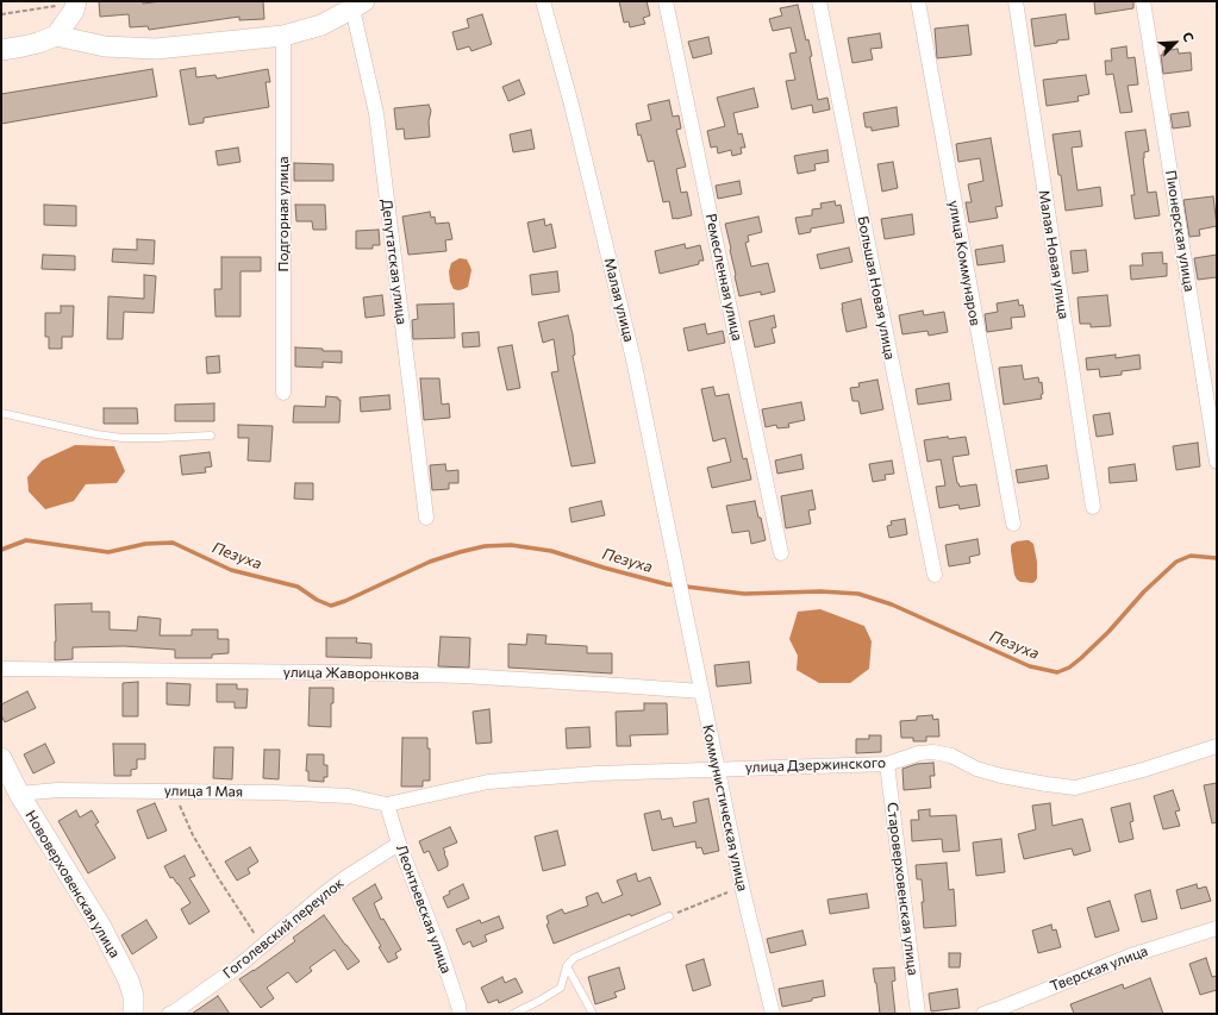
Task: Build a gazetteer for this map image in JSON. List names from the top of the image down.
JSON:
{
  "streets": {
    "main road": ["Нововерховенская улица"],
    "street": [
      "Подгорная улица",
      "Пионерская улица",
      "Малая Новая улица",
      "Депутатская улица",
      "улица Коммунаров",
      "Ремесленная улица",
      "Большая Новая улица",
      "Малая улица",
      "улица Жаворонкова",
      "улица Дзержинского",
      "улица 1 Мая",
      "Коммунистическая улица",
      "Староверховенская улица",
      "Леонтьевская улица",
      "Гоголевский переулок",
      "Тверская улица"
    ]
  },
  "crossings": [
    ["Малая улица", "Коммунистическая улица"],
    ["улица Жаворонкова", "Коммунистическая улица"],
    ["улица Дзержинского", "улица 1 Мая"],
    ["улица Дзержинского", "Коммунистическая улица"],
    ["улица Дзержинского", "Староверховенская улица"],
    ["улица Дзержинского", "Леонтьевская улица"],
    ["улица 1 Мая", "Нововерховенская улица"],
    ["улица 1 Мая", "Леонтьевская улица"],
    ["Леонтьевская улица", "Гоголевский переулок"]
  ],
  "water": ["Пезуха"],
  "north": "top right"
}
